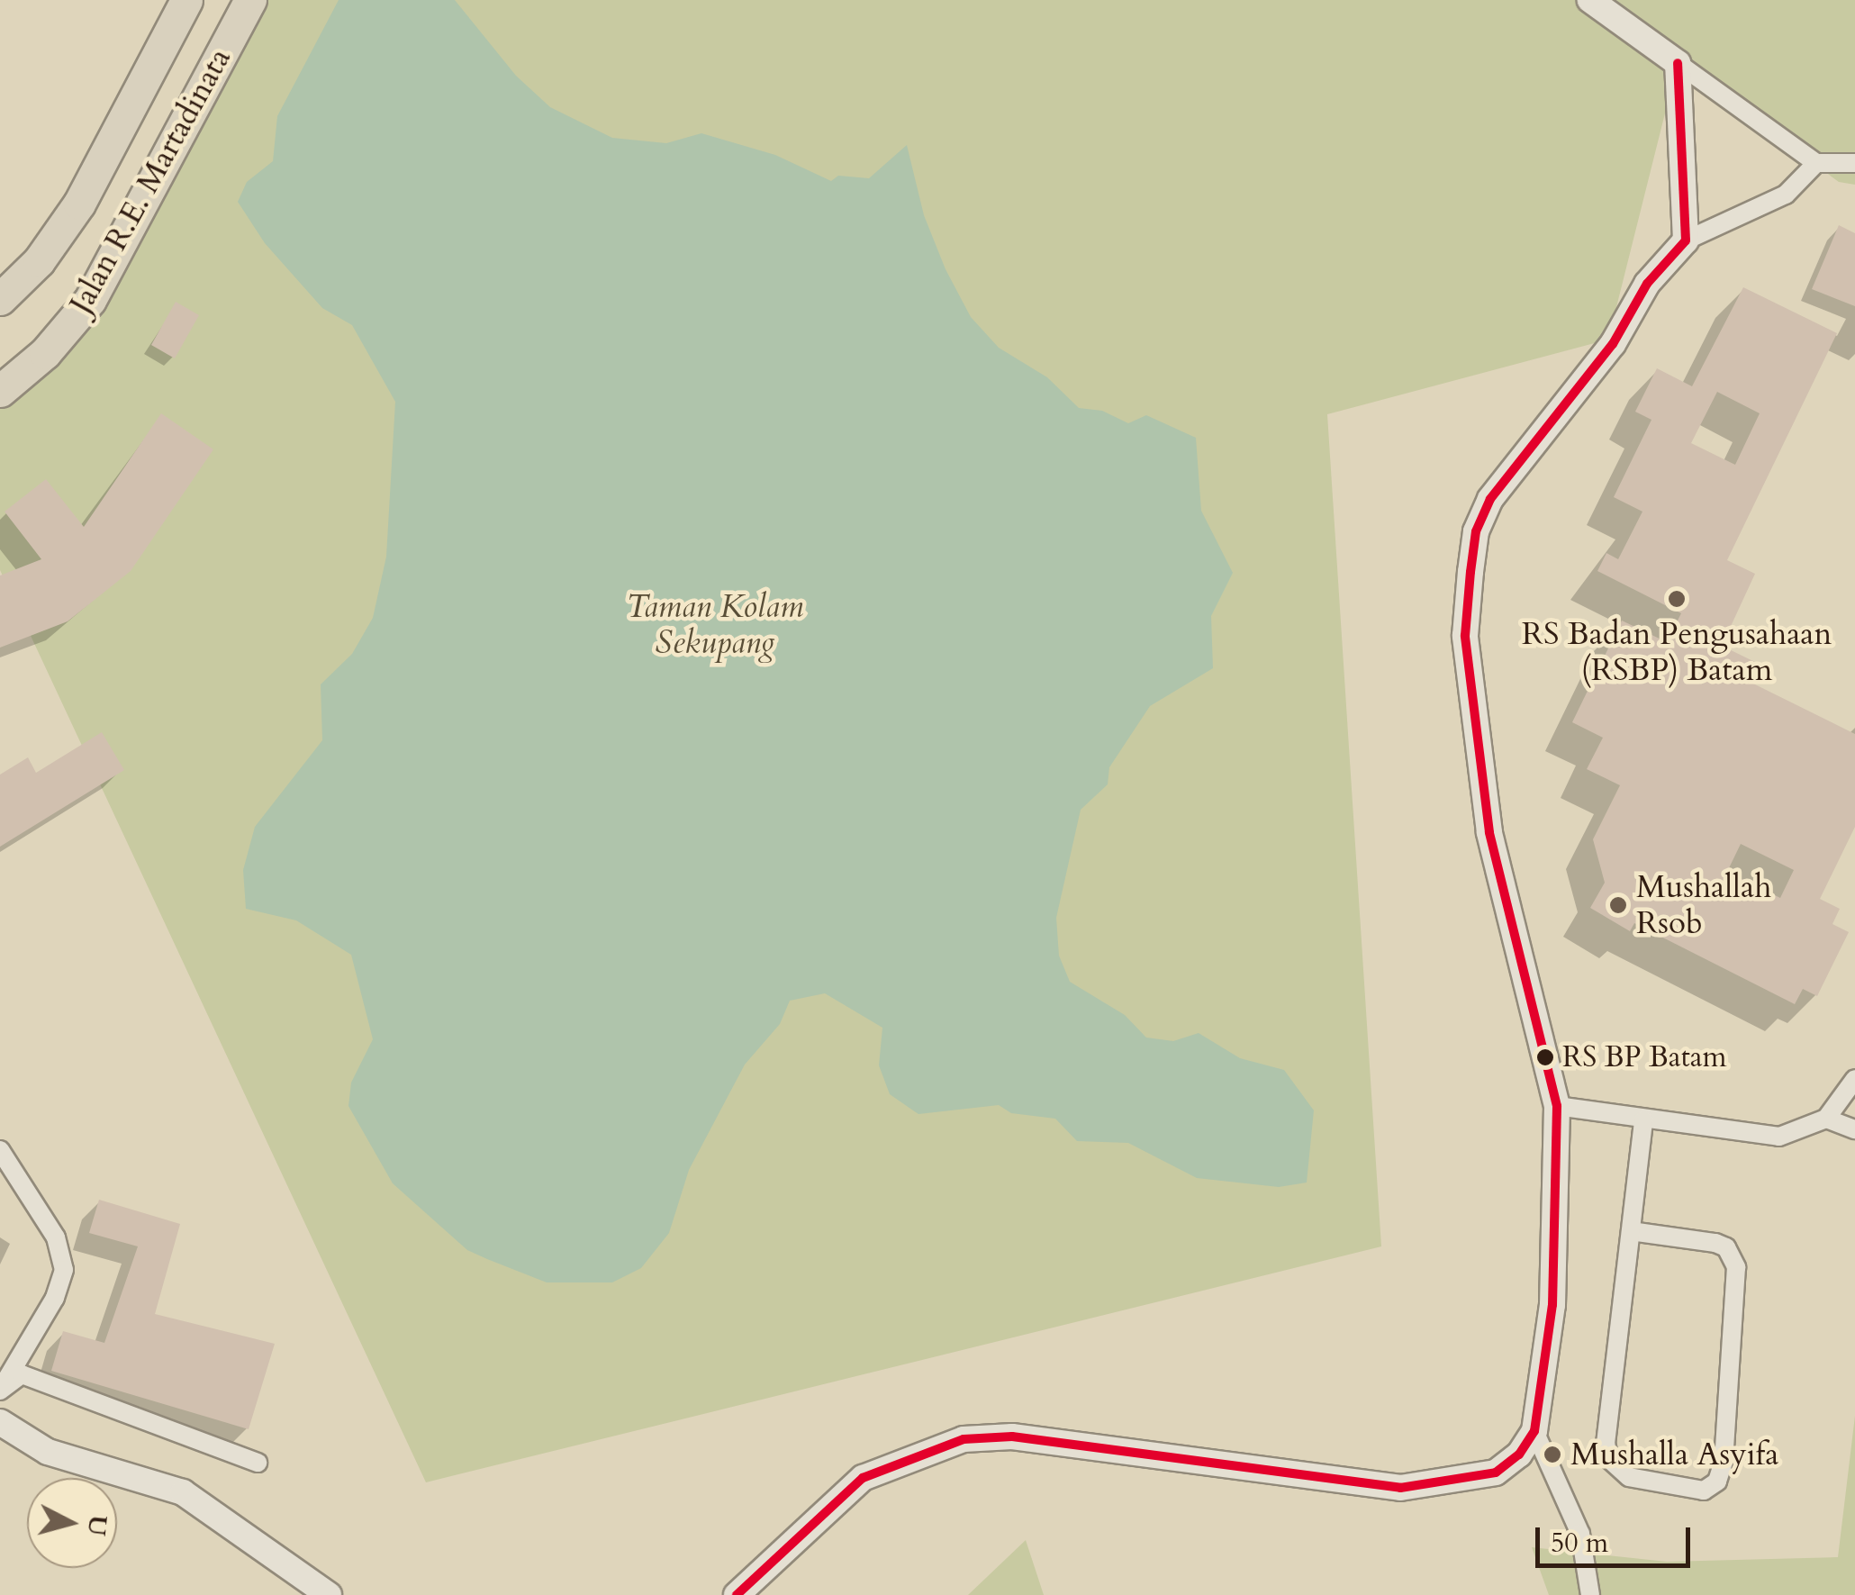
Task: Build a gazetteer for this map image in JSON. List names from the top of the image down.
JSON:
{
  "streets": {
    "highway": ["Jalan R.E. Martadinata"]
  },
  "parks": ["Taman Kolam Sekupang"],
  "places": [
    "RS Badan Pengusahaan (RSBP) Batam",
    "Mushallah Rsob",
    "RS BP Batam",
    "Mushalla Asyifa"
  ],
  "scale_bar": "50 m",
  "north": "right"
}
